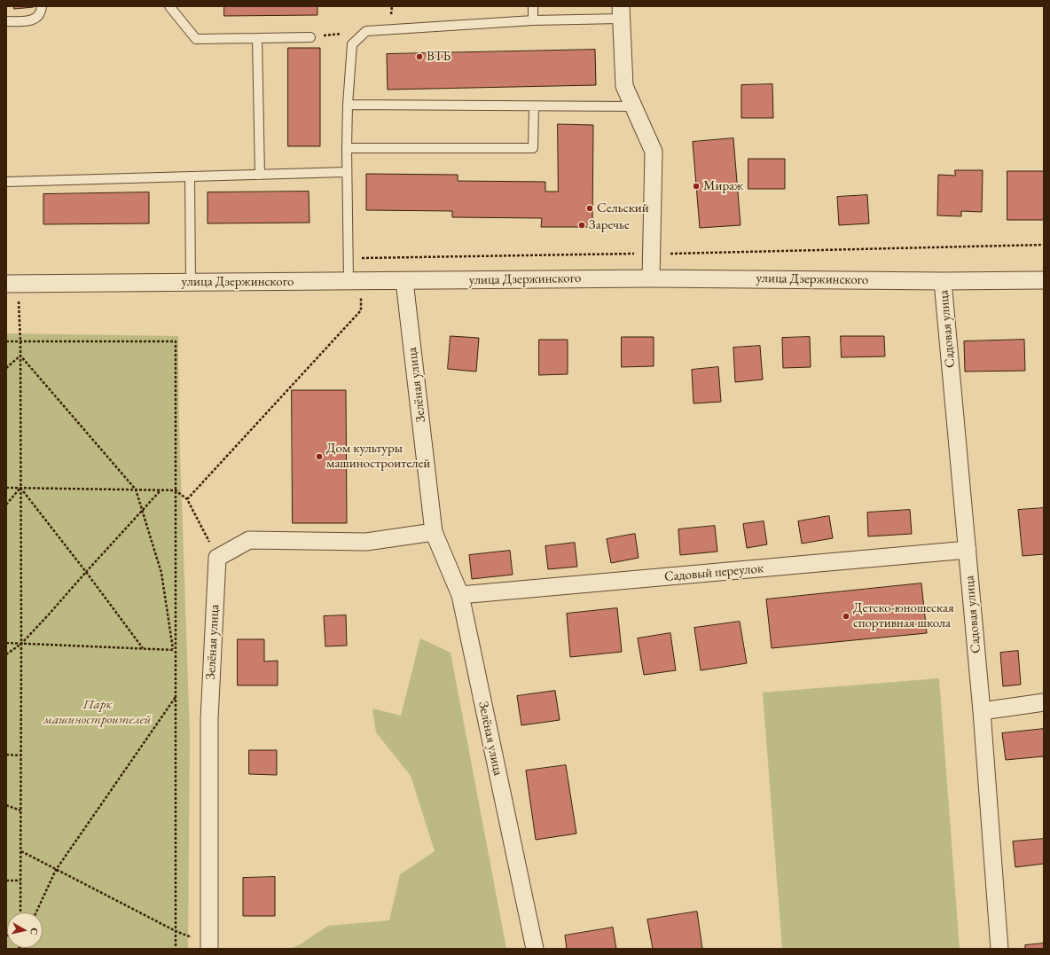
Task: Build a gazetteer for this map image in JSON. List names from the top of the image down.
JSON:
{
  "streets": {
    "street": [
      "улица Дзержинского",
      "Садовая улица",
      "Зелёная улица",
      "Садовый переулок"
    ]
  },
  "crossings": [
    ["улица Дзержинского", "Садовая улица"],
    ["улица Дзержинского", "Зелёная улица"],
    ["Садовая улица", "Садовый переулок"],
    ["Зелёная улица", "Садовый переулок"]
  ],
  "parks": ["Парк машиностроителей"],
  "places": [
    "ВТБ",
    "Мираж",
    "Сельский",
    "Заречье",
    "Дом культуры машиностроителей",
    "Детско-юношеская спортивная школа"
  ],
  "north": "right"
}
